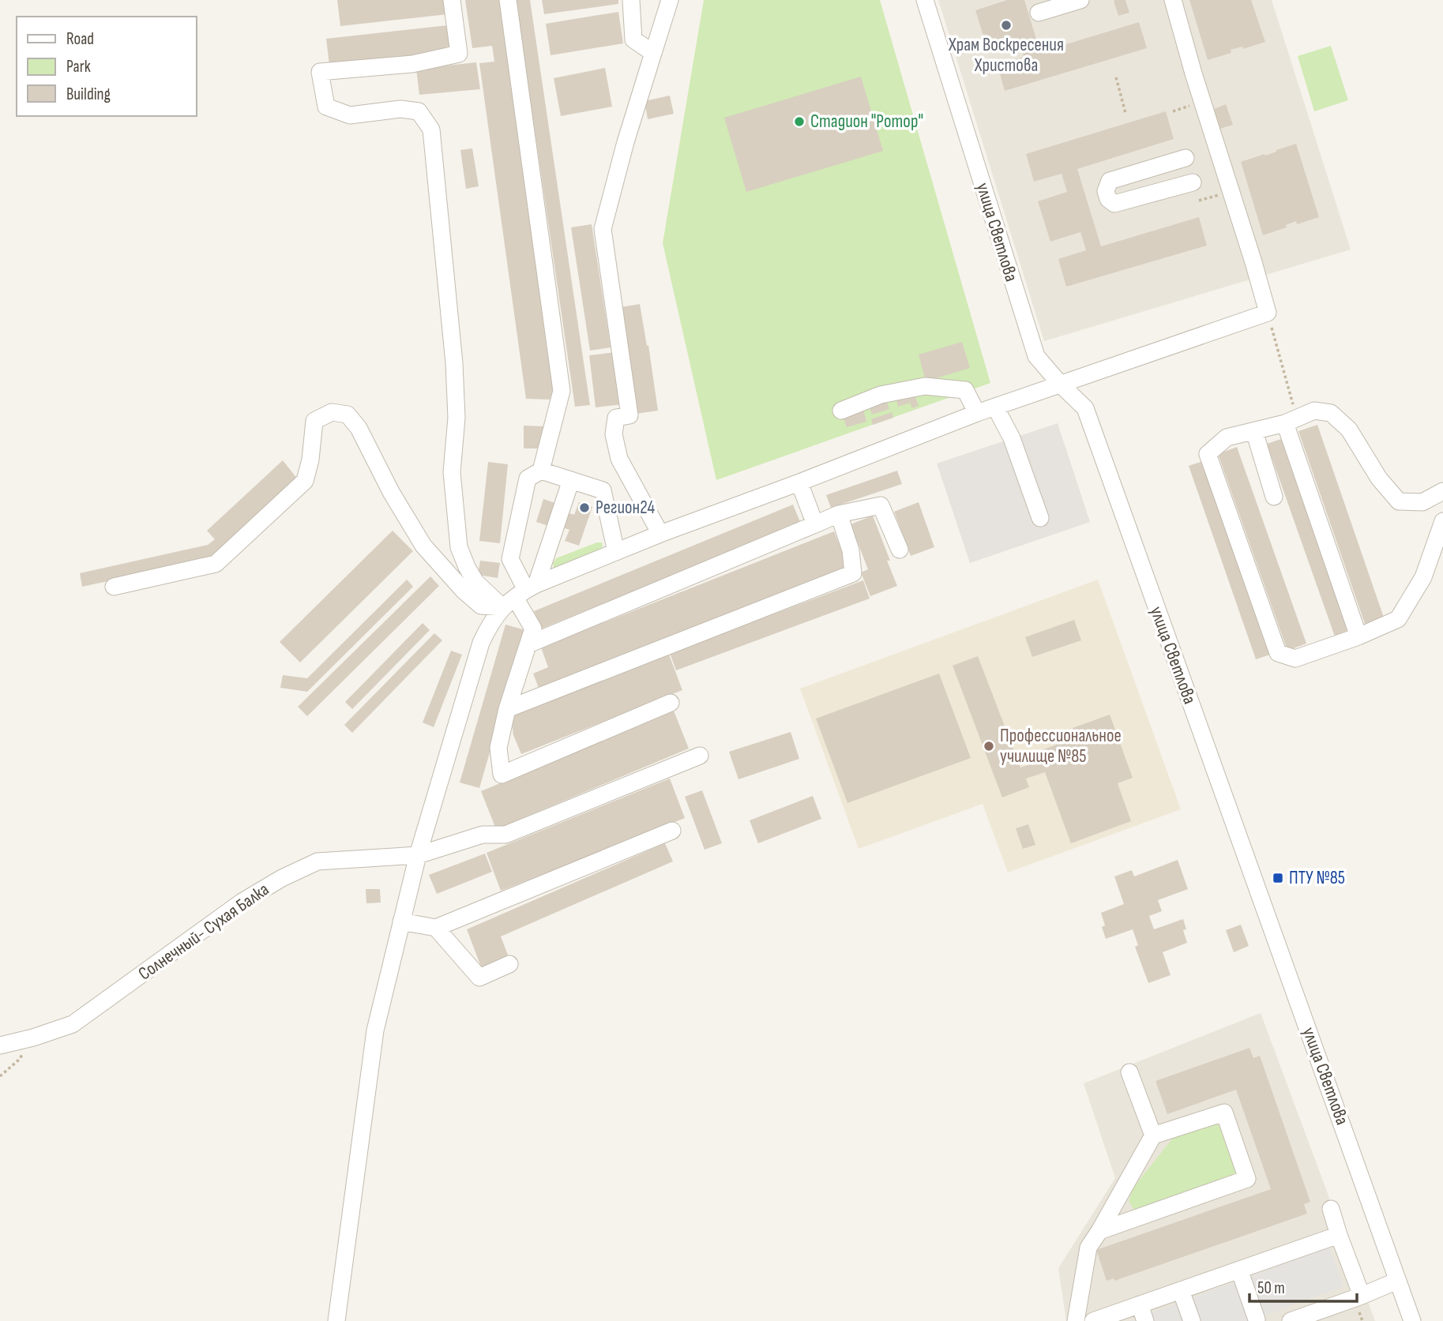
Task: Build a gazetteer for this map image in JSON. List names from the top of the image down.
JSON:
{
  "streets": {
    "street": ["улица Светлова", "Солнечный- Сухая Балка"]
  },
  "places": {
    "other": [
      "Храм Воскресения Христова",
      "Стадион \"Ротор\"",
      "Регион24",
      "Профессиональное училище №85"
    ],
    "transit": ["ПТУ №85"]
  },
  "legend": ["Road", "Park", "Building"],
  "scale_bar": "50 m"
}
